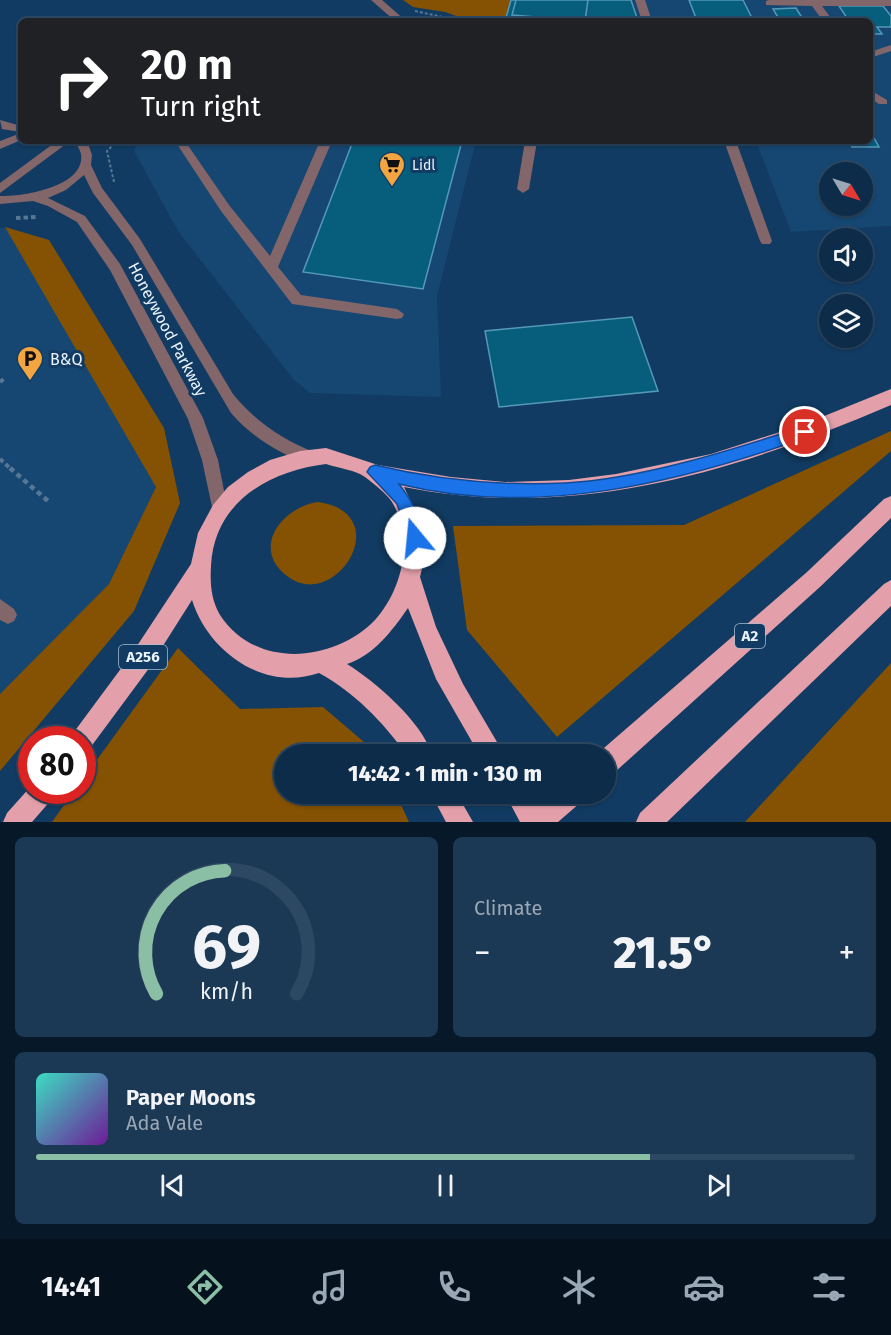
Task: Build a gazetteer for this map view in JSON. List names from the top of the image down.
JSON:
{
  "streets": {
    "highway": ["A2", "A256"],
    "street": ["Honeywood Parkway"]
  },
  "crossings": [
    ["Honeywood Parkway", "A256"]
  ],
  "places": {
    "supermarket": ["Lidl"],
    "parking": ["B&Q"]
  },
  "north": "bottom right",
  "page": {
    "turn": ["20 m", "Turn right"],
    "limit": "80",
    "trip": "14:42 · 1 min · 130 m",
    "tile": "Climate",
    "heat": ["−", "21.5°", "+"],
    "song": ["Paper Moons", "Ada Vale"],
    "tabs": "14:41",
    "gauge": ["69", "km/h"]
  }
}
